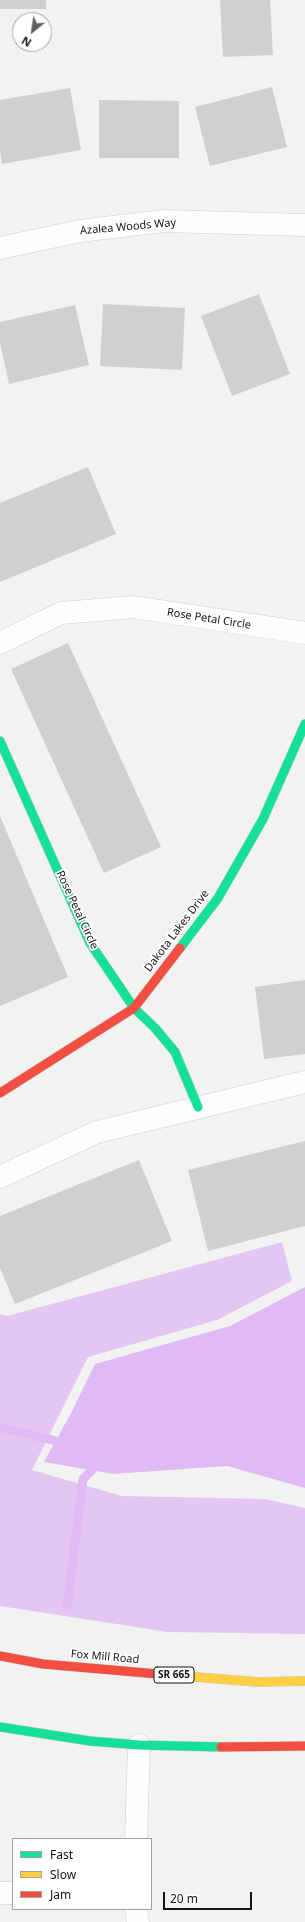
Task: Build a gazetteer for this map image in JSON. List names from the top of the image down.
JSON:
{
  "streets": {
    "street": [
      "Azalea Woods Way",
      "Rose Petal Circle",
      "Dakota Lakes Drive",
      "Fox Mill Road",
      "SR 665"
    ]
  },
  "crossings": [
    ["Rose Petal Circle", "Dakota Lakes Drive"]
  ],
  "legend": ["Fast", "Slow", "Jam"],
  "scale_bar": "20 m",
  "north": "bottom left"
}
